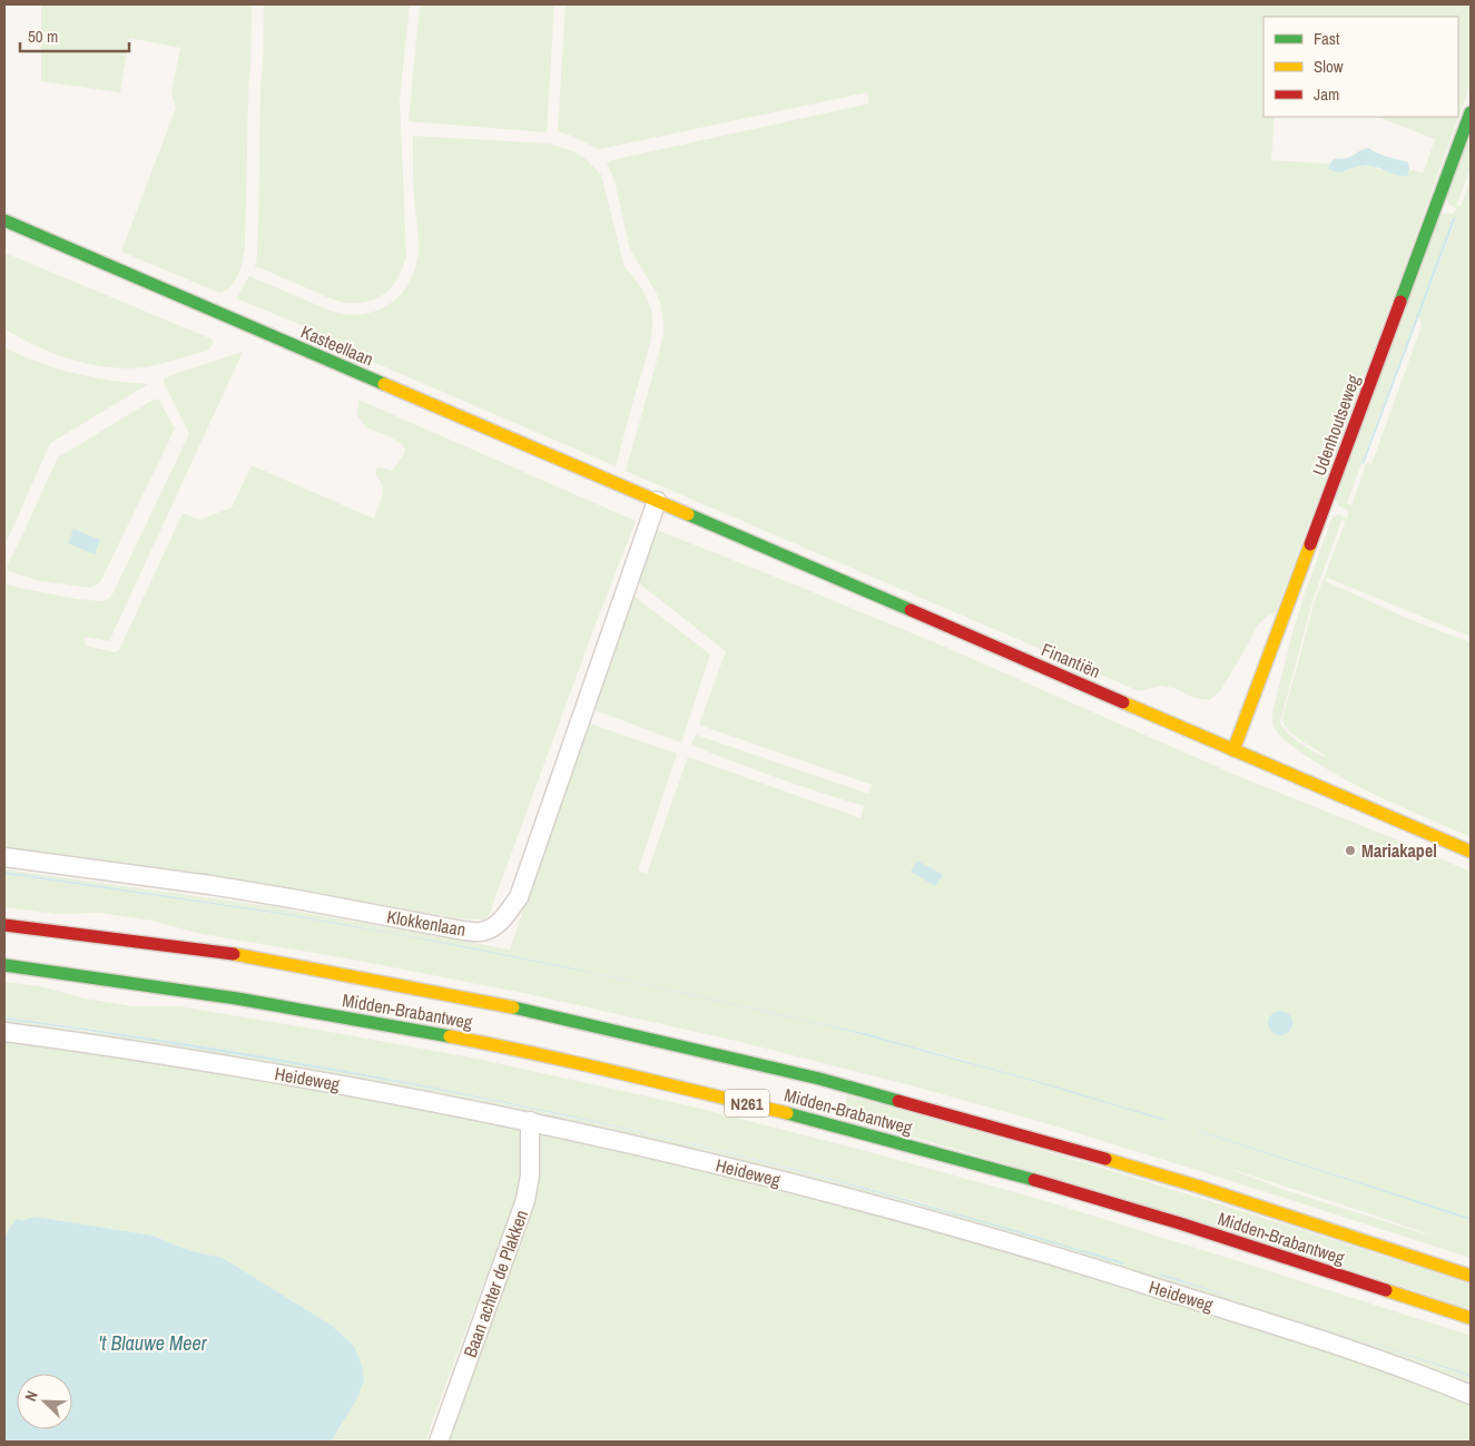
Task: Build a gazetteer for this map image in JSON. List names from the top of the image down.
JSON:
{
  "streets": {
    "main road": [
      "Kasteellaan",
      "Udenhoutseweg",
      "Finantiën",
      "Midden-Brabantweg",
      "N261"
    ],
    "street": ["Klokkenlaan", "Heideweg", "Baan achter de Plakken"]
  },
  "crossings": [
    ["Kasteellaan", "Finantiën"],
    ["Kasteellaan", "Klokkenlaan"],
    ["Udenhoutseweg", "Finantiën"],
    ["Finantiën", "Klokkenlaan"],
    ["Heideweg", "Baan achter de Plakken"]
  ],
  "water": ["'t Blauwe Meer"],
  "places": ["Mariakapel"],
  "legend": ["Fast", "Slow", "Jam"],
  "scale_bar": "50 m",
  "north": "top left"
}
